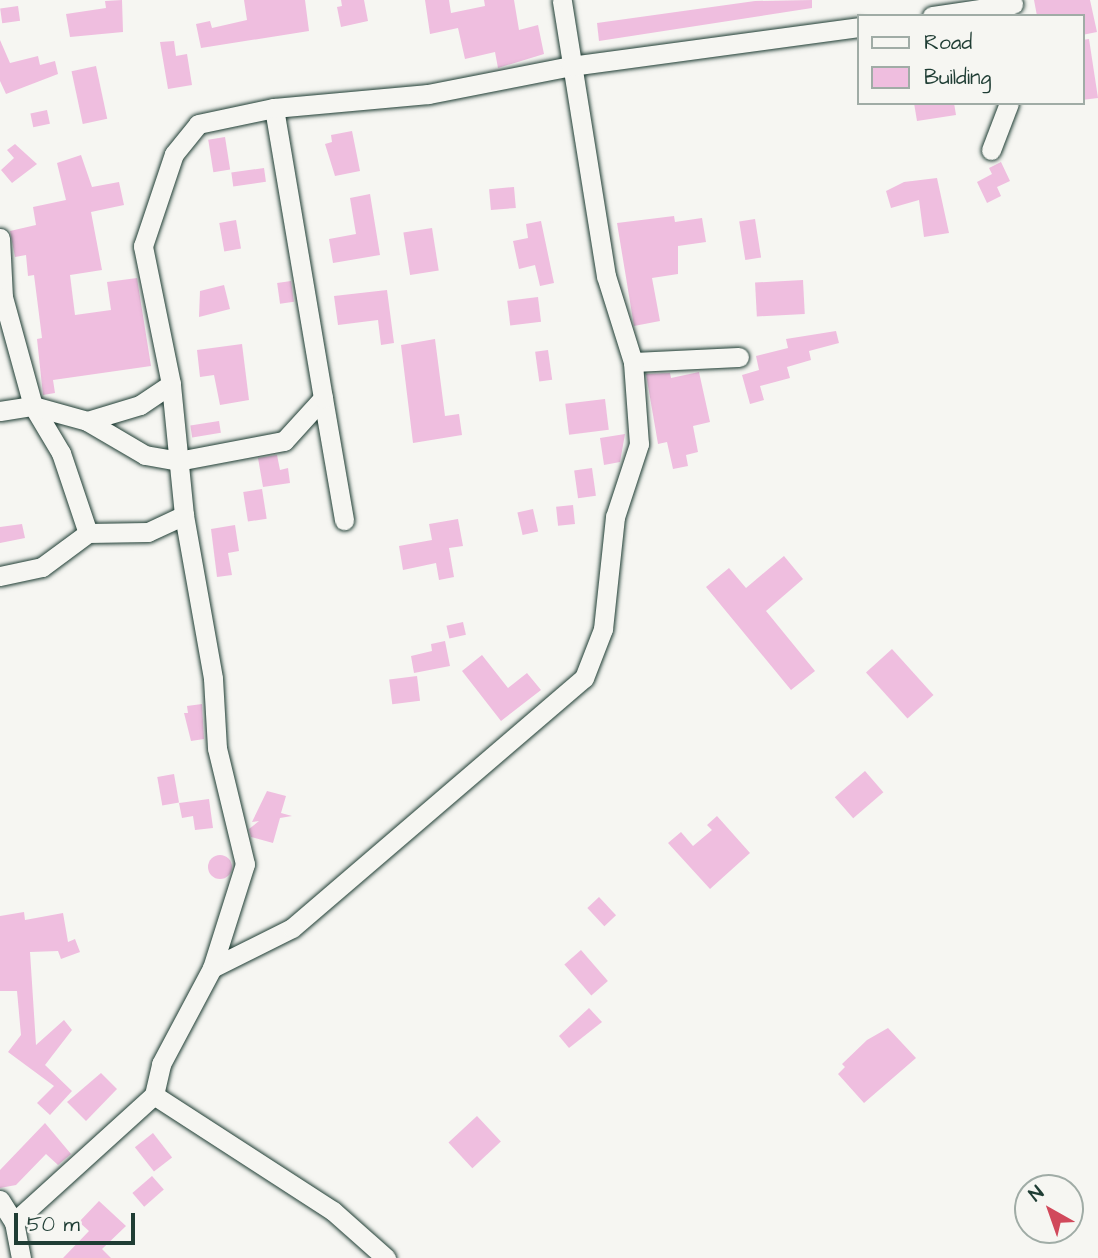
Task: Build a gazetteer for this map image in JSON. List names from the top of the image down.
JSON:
{
  "legend": ["Road", "Building"],
  "scale_bar": "50 m",
  "north": "top left"
}
